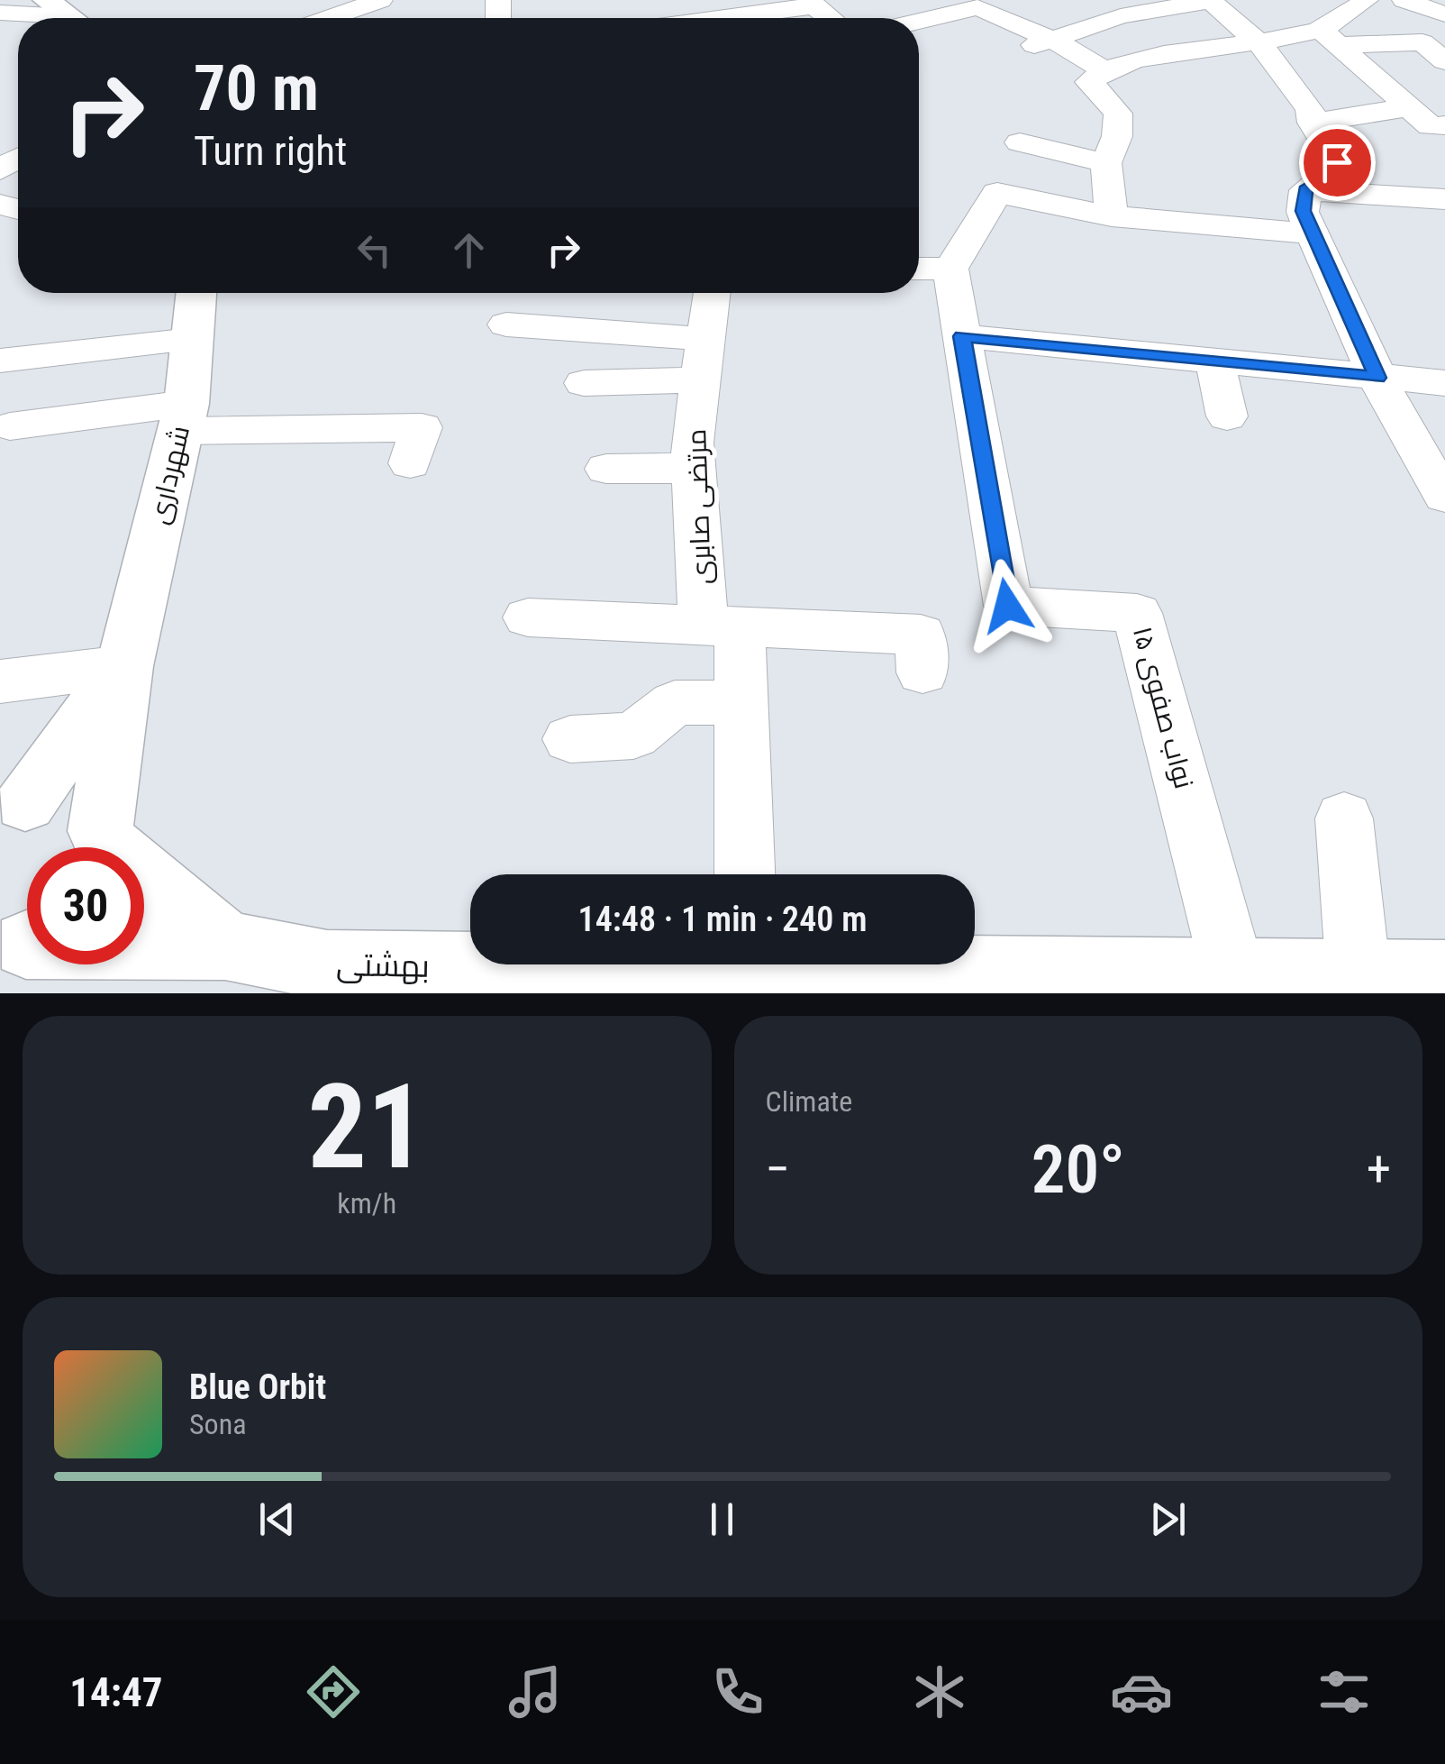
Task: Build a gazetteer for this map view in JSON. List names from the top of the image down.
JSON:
{
  "streets": {
    "main road": ["شهرداری", "بهشتی"],
    "street": ["مرتضی صابری", "نواب صفوی ۱۵"]
  },
  "crossings": [
    ["نواب صفوی ۱۵", "بهشتی"]
  ],
  "page": {
    "turn": ["70 m", "Turn right"],
    "limit": "30",
    "trip": "14:48 · 1 min · 240 m",
    "tile": [
      ["21", "km/h"],
      "Climate"
    ],
    "heat": ["−", "20°", "+"],
    "song": ["Blue Orbit", "Sona"],
    "tabs": "14:47"
  }
}
